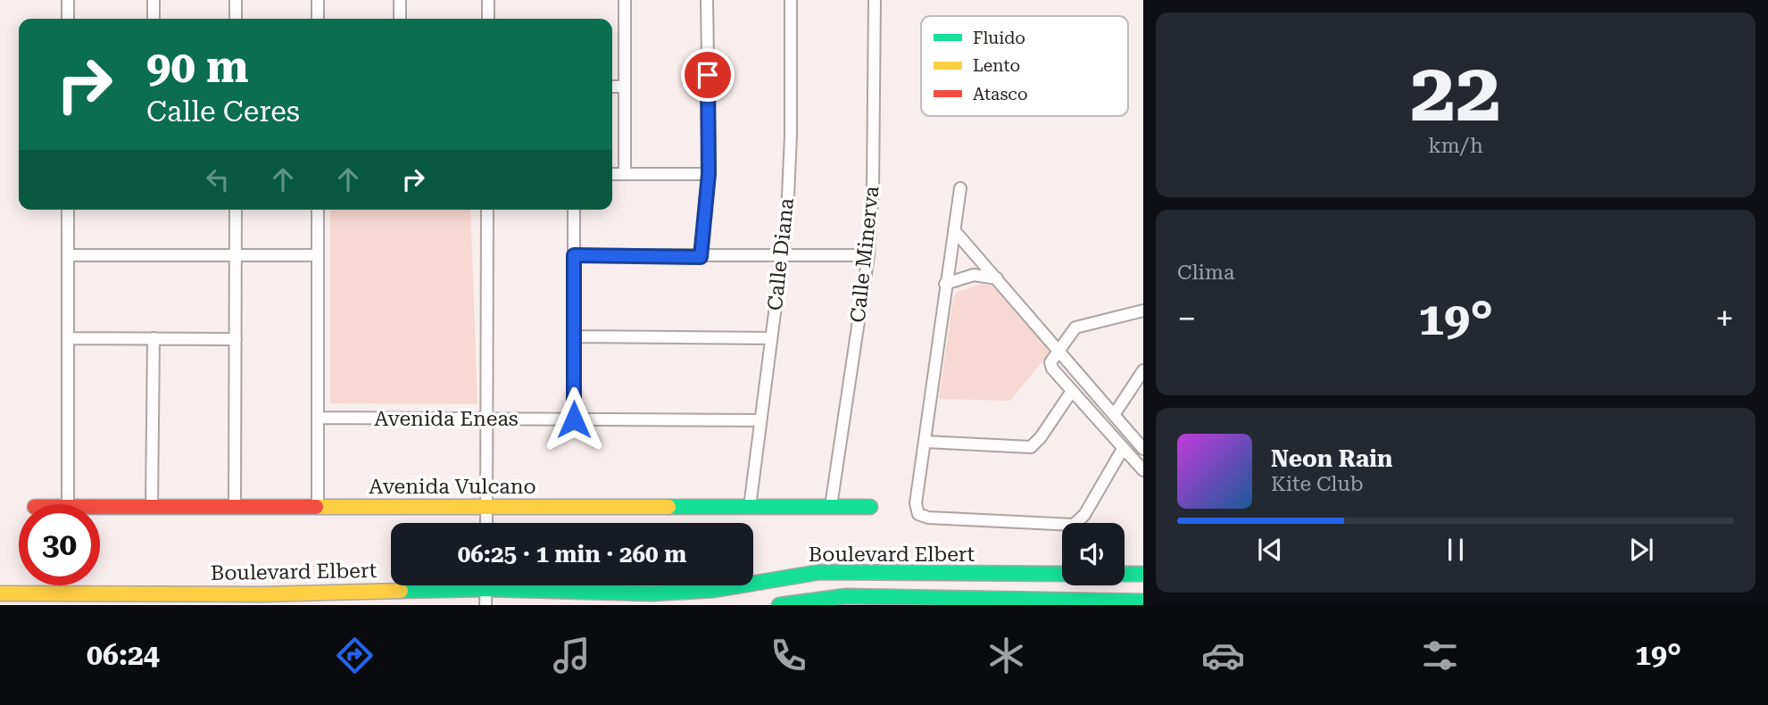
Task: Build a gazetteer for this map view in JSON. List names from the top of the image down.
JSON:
{
  "streets": {
    "street": [
      "Calle Diana",
      "Calle Minerva",
      "Avenida Eneas",
      "Avenida Vulcano",
      "Boulevard Elbert"
    ]
  },
  "crossings": [
    ["Calle Diana", "Avenida Eneas"],
    ["Calle Diana", "Avenida Vulcano"],
    ["Calle Minerva", "Avenida Vulcano"]
  ],
  "legend": ["Fluido", "Lento", "Atasco"],
  "page": {
    "tile": [
      ["22", "km/h"],
      "Clima"
    ],
    "turn": ["90 m", "Calle Ceres"],
    "heat": ["−", "19°", "+"],
    "song": ["Neon Rain", "Kite Club"],
    "limit": "30",
    "trip": "06:25 · 1 min · 260 m",
    "tabs": ["06:24", "19°"]
  }
}
